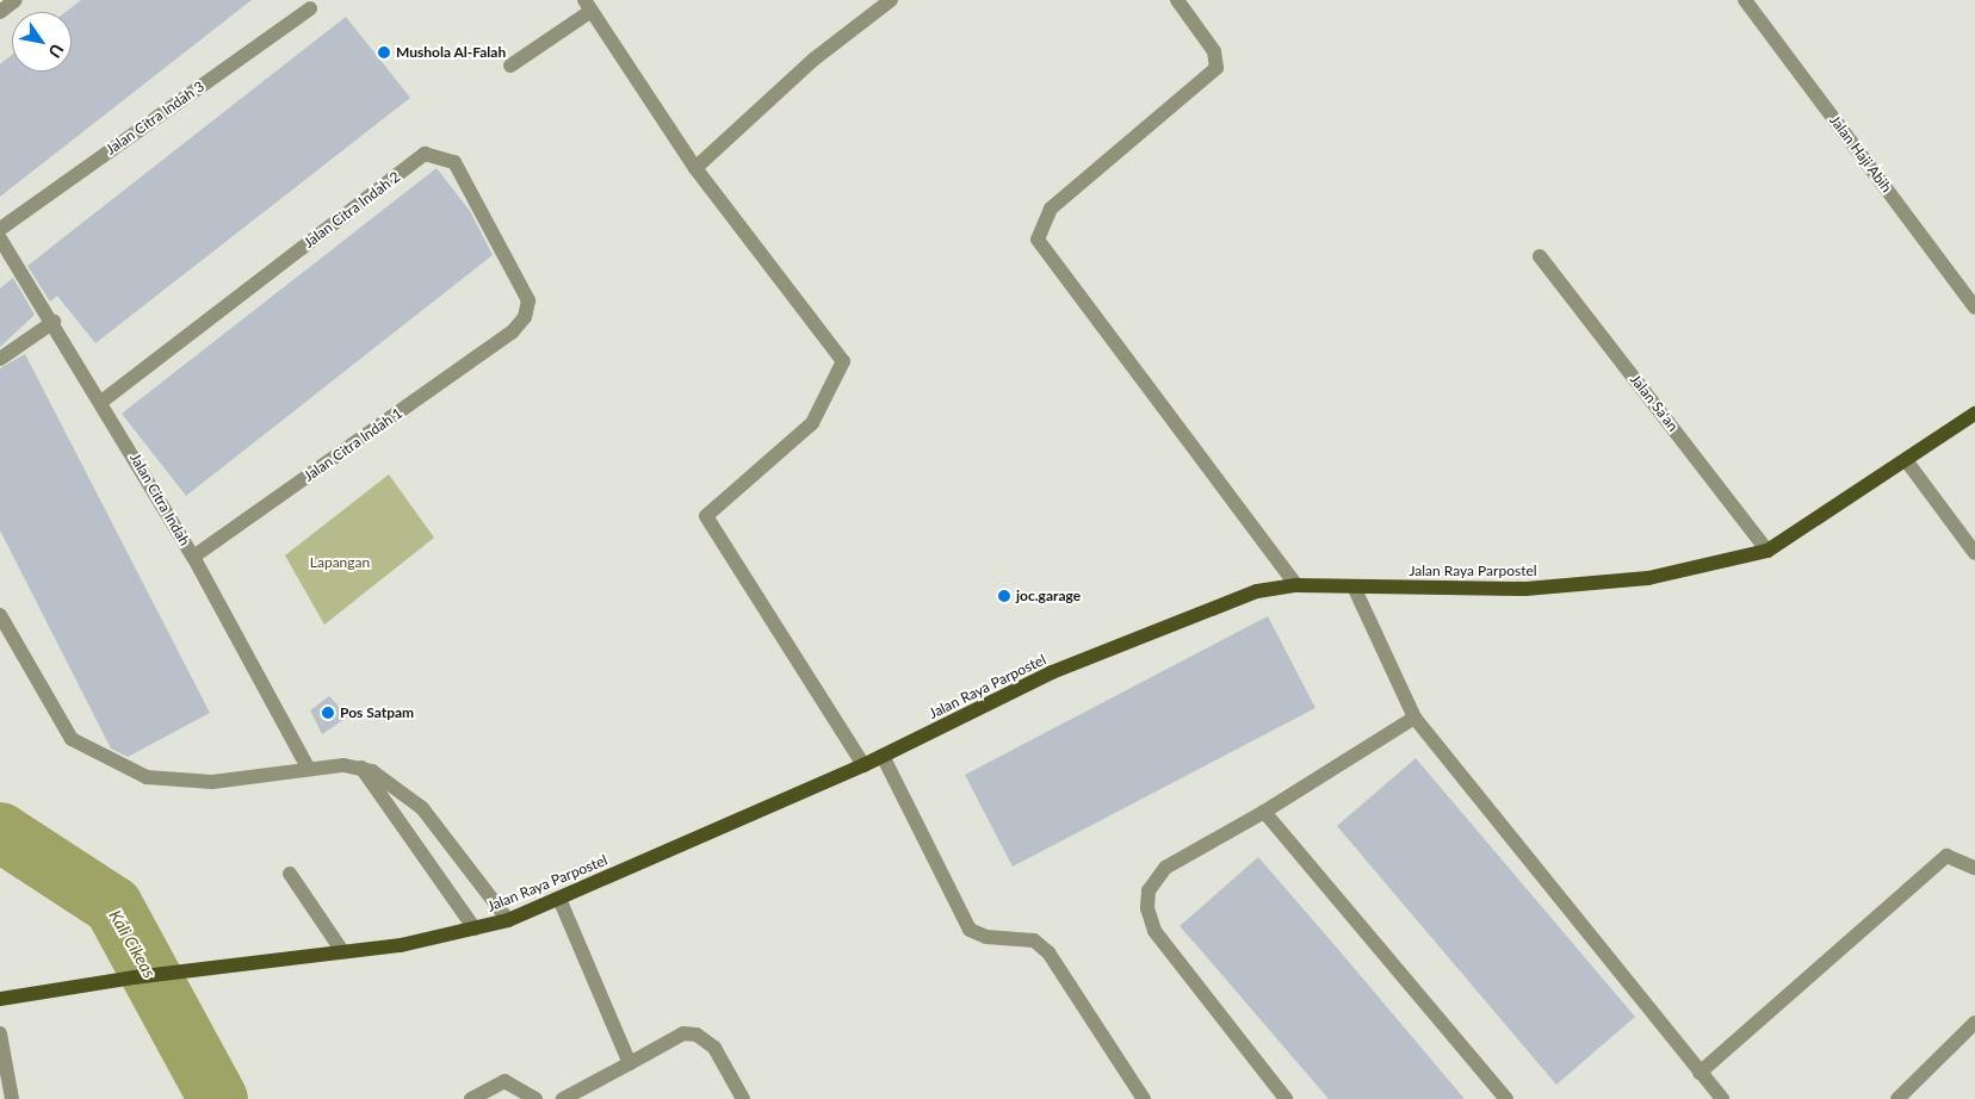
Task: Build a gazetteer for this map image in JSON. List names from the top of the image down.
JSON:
{
  "streets": {
    "main road": ["Jalan Raya Parpostel"],
    "street": [
      "Jalan Citra Indah 3",
      "Jalan Haji Abih",
      "Jalan Citra Indah 2",
      "Jalan Sa'an",
      "Jalan Citra Indah 1",
      "Jalan Citra Indah"
    ]
  },
  "crossings": [
    ["Jalan Citra Indah 2", "Jalan Citra Indah 1"],
    ["Jalan Citra Indah 2", "Jalan Citra Indah"],
    ["Jalan Sa'an", "Jalan Raya Parpostel"],
    ["Jalan Citra Indah 1", "Jalan Citra Indah"]
  ],
  "water": ["Kali Cikeas"],
  "parks": ["Lapangan"],
  "places": ["Mushola Al-Falah", "joc.garage", "Pos Satpam"],
  "north": "bottom right"
}
